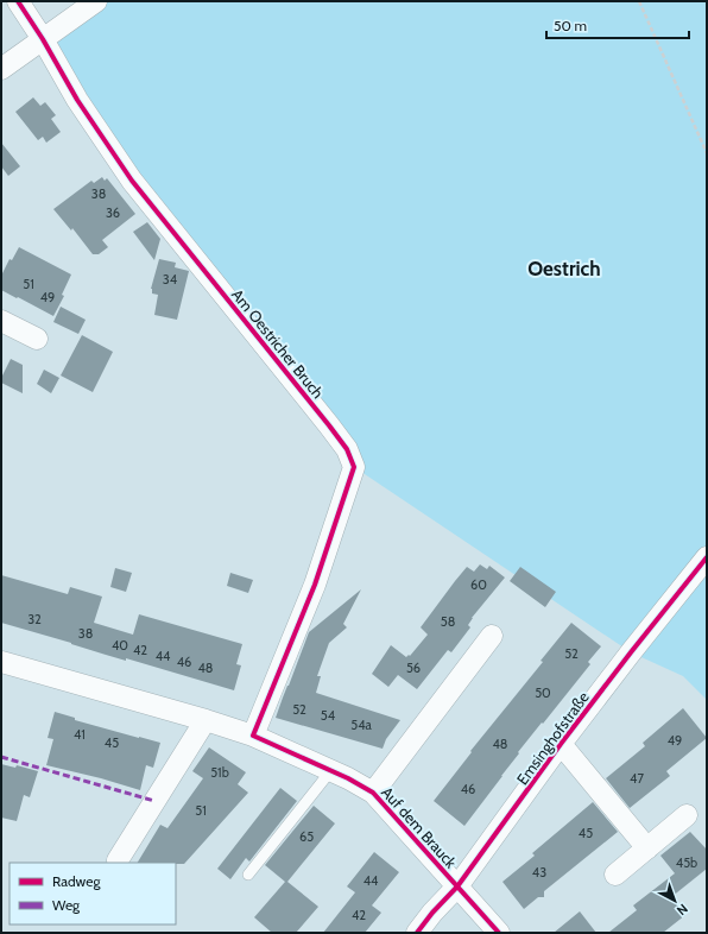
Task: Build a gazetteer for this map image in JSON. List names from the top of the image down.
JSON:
{
  "streets": {
    "street": ["Am Oestricher Bruch", "Emsinghofstraße", "Auf dem Brauck"]
  },
  "crossings": [
    ["Am Oestricher Bruch", "Auf dem Brauck"],
    ["Emsinghofstraße", "Auf dem Brauck"]
  ],
  "districts": ["Oestrich"],
  "house_numbers": [
    "38",
    "36",
    "34",
    "51",
    "49",
    "60",
    "32",
    "58",
    "38",
    "40",
    "42",
    "52",
    "44",
    "46",
    "48",
    "56",
    "50",
    "52",
    "54",
    "54a",
    "41",
    "49",
    "45",
    "48",
    "51b",
    "47",
    "46",
    "51",
    "45",
    "65",
    "45b",
    "43",
    "44",
    "42"
  ],
  "legend": ["Radweg", "Weg"],
  "scale_bar": "50 m",
  "north": "bottom right"
}
